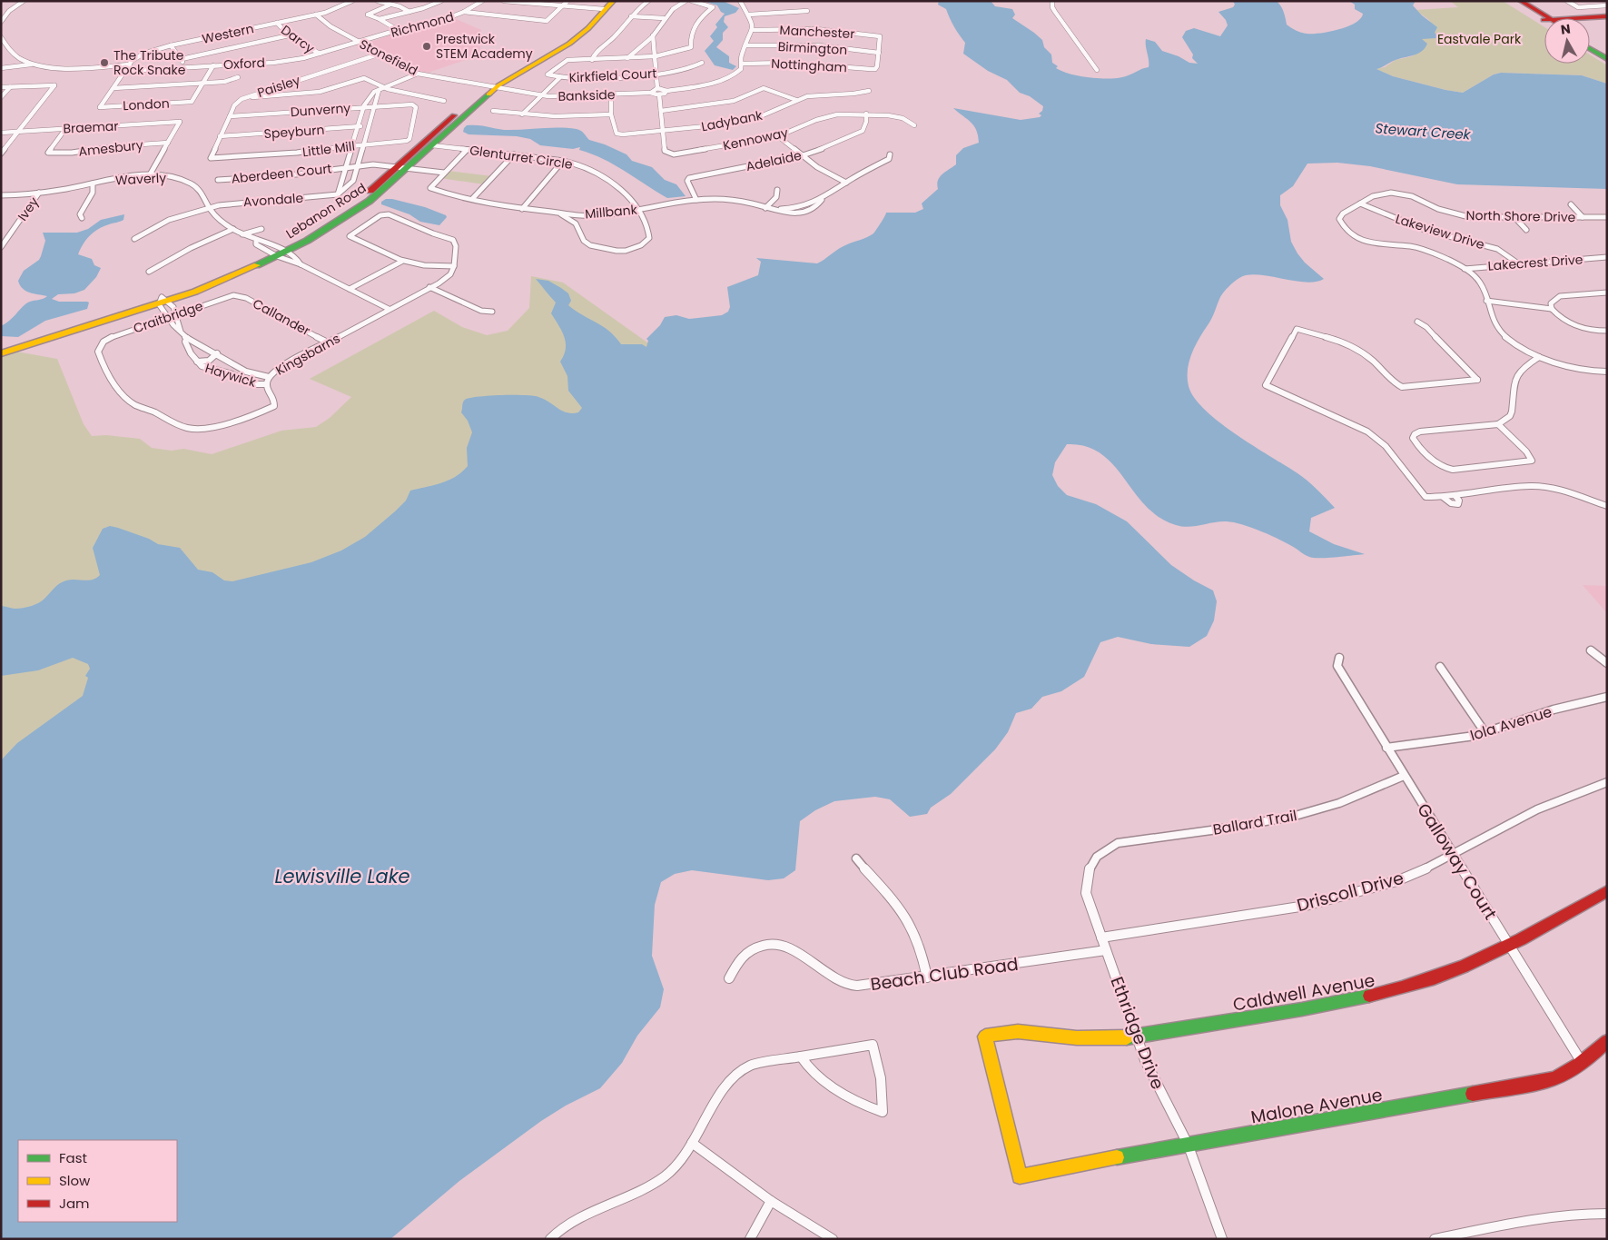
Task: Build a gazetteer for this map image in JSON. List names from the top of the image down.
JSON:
{
  "streets": {
    "main road": ["Lebanon Road", "Caldwell Avenue", "Malone Avenue"],
    "street": [
      "Richmond",
      "Manchester",
      "Western",
      "Darcy",
      "Birmington",
      "Stonefield",
      "Oxford",
      "Nottingham",
      "Kirkfield Court",
      "Paisley",
      "Bankside",
      "London",
      "Dunverny",
      "Ladybank",
      "Braemar",
      "Speyburn",
      "Kennoway",
      "Amesbury",
      "Little Mill",
      "Glenturret Circle",
      "Adelaide",
      "Aberdeen Court",
      "Waverly",
      "Avondale",
      "Ivey",
      "Millbank",
      "North Shore Drive",
      "Lakeview Drive",
      "Lakecrest Drive",
      "Craitbridge",
      "Callander",
      "Kingsbarns",
      "Haywick",
      "Iola Avenue",
      "Ballard Trail",
      "Galloway Court",
      "Driscoll Drive",
      "Beach Club Road",
      "Ethridge Drive"
    ]
  },
  "crossings": [
    ["Richmond", "Stonefield"],
    ["Richmond", "Oxford"],
    ["Manchester", "Birmington"],
    ["Manchester", "Nottingham"],
    ["Western", "Darcy"],
    ["Western", "Stonefield"],
    ["Western", "Oxford"],
    ["Western", "London"],
    ["Darcy", "Oxford"],
    ["Birmington", "Nottingham"],
    ["Stonefield", "Oxford"],
    ["Stonefield", "Paisley"],
    ["Stonefield", "Bankside"],
    ["Stonefield", "Lebanon Road"],
    ["Paisley", "Dunverny"],
    ["Paisley", "Speyburn"],
    ["Paisley", "Little Mill"],
    ["Bankside", "Lebanon Road"],
    ["Dunverny", "Little Mill"],
    ["Ladybank", "Kennoway"],
    ["Braemar", "Amesbury"],
    ["Kennoway", "Adelaide"],
    ["Glenturret Circle", "Lebanon Road"],
    ["Glenturret Circle", "Millbank"],
    ["Adelaide", "Millbank"],
    ["Aberdeen Court", "Lebanon Road"],
    ["Aberdeen Court", "Millbank"],
    ["Waverly", "Avondale"],
    ["Waverly", "Ivey"],
    ["Waverly", "Lebanon Road"],
    ["Lebanon Road", "Craitbridge"],
    ["Lebanon Road", "Haywick"],
    ["North Shore Drive", "Lakeview Drive"],
    ["North Shore Drive", "Lakecrest Drive"],
    ["Lakeview Drive", "Lakecrest Drive"],
    ["Craitbridge", "Callander"],
    ["Craitbridge", "Kingsbarns"],
    ["Craitbridge", "Haywick"],
    ["Callander", "Kingsbarns"],
    ["Kingsbarns", "Haywick"],
    ["Iola Avenue", "Galloway Court"],
    ["Ballard Trail", "Galloway Court"],
    ["Ballard Trail", "Ethridge Drive"],
    ["Galloway Court", "Driscoll Drive"],
    ["Galloway Court", "Caldwell Avenue"],
    ["Galloway Court", "Malone Avenue"],
    ["Driscoll Drive", "Ethridge Drive"],
    ["Beach Club Road", "Ethridge Drive"],
    ["Caldwell Avenue", "Ethridge Drive"],
    ["Caldwell Avenue", "Malone Avenue"],
    ["Ethridge Drive", "Malone Avenue"]
  ],
  "water": ["Stewart Creek", "Lewisville Lake"],
  "parks": ["Eastvale Park"],
  "places": ["Prestwick STEM Academy", "The Tribute Rock Snake"],
  "legend": ["Fast", "Slow", "Jam"],
  "north": "top"
}
